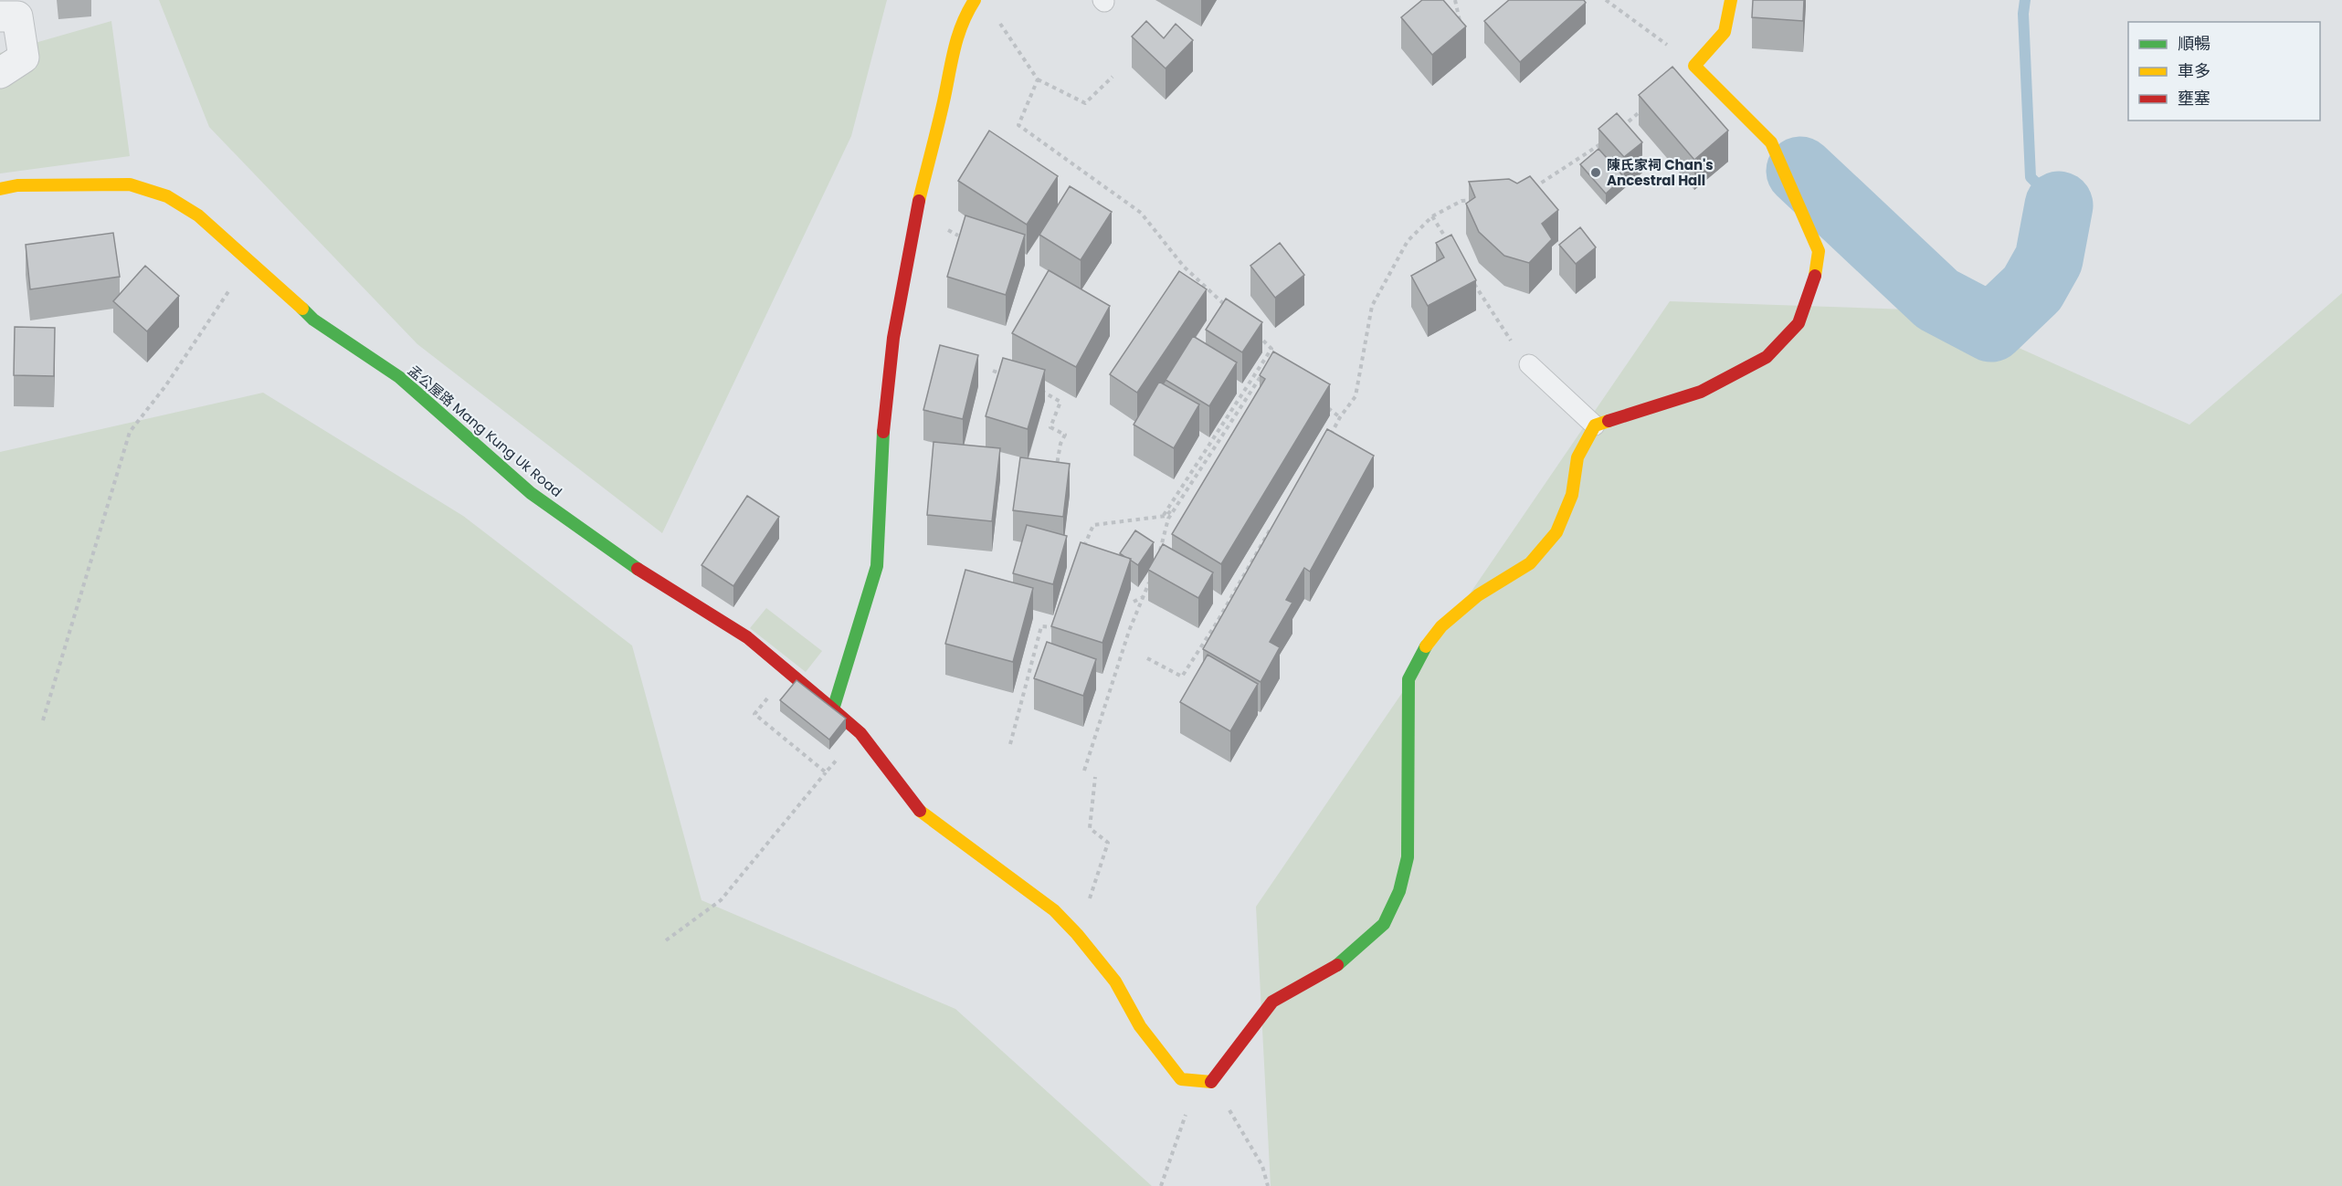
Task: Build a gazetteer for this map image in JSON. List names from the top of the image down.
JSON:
{
  "streets": {
    "street": ["孟公屋路 Mang Kung Uk Road"]
  },
  "places": ["陳氏家祠 Chan's Ancestral Hall"],
  "legend": ["順暢", "車多", "壅塞"]
}
